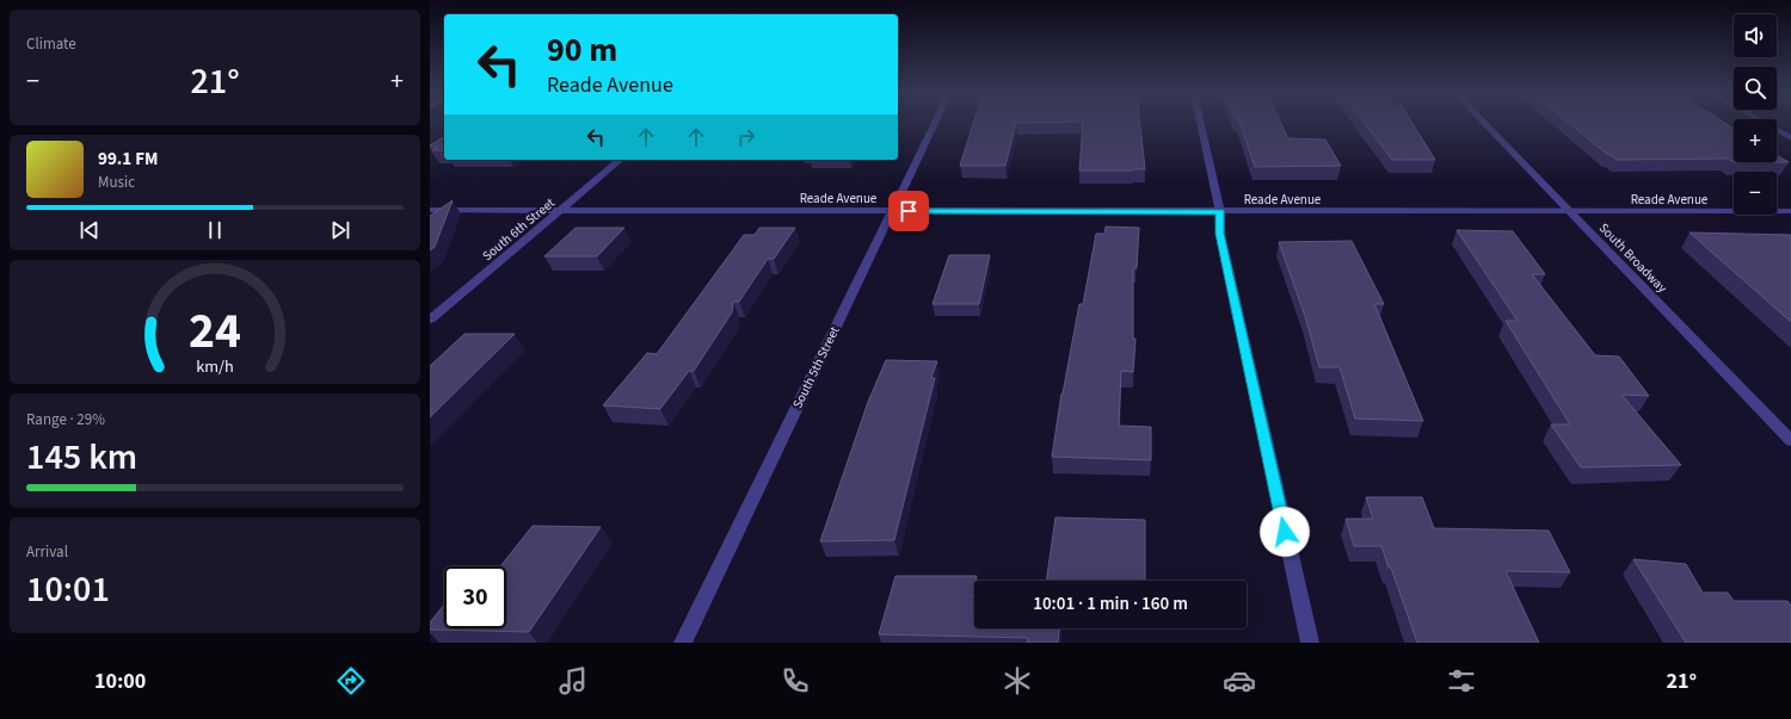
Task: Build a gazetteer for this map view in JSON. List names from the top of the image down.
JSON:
{
  "streets": {
    "street": [
      "Reade Avenue",
      "South 6th Street",
      "South Broadway",
      "South 5th Street"
    ]
  },
  "crossings": [
    ["Reade Avenue", "South 6th Street"],
    ["Reade Avenue", "South Broadway"],
    ["Reade Avenue", "South 5th Street"]
  ],
  "page": {
    "tile": [
      "Climate",
      ["Range · 29%", "145 km"],
      ["Arrival", "10:01"]
    ],
    "map_buttons": ["+", "−"],
    "turn": ["90 m", "Reade Avenue"],
    "heat": ["−", "21°", "+"],
    "song": ["99.1 FM", "Music"],
    "limit": "30",
    "trip": "10:01 · 1 min · 160 m",
    "tabs": ["10:00", "21°"],
    "gauge": ["24", "km/h"]
  }
}
